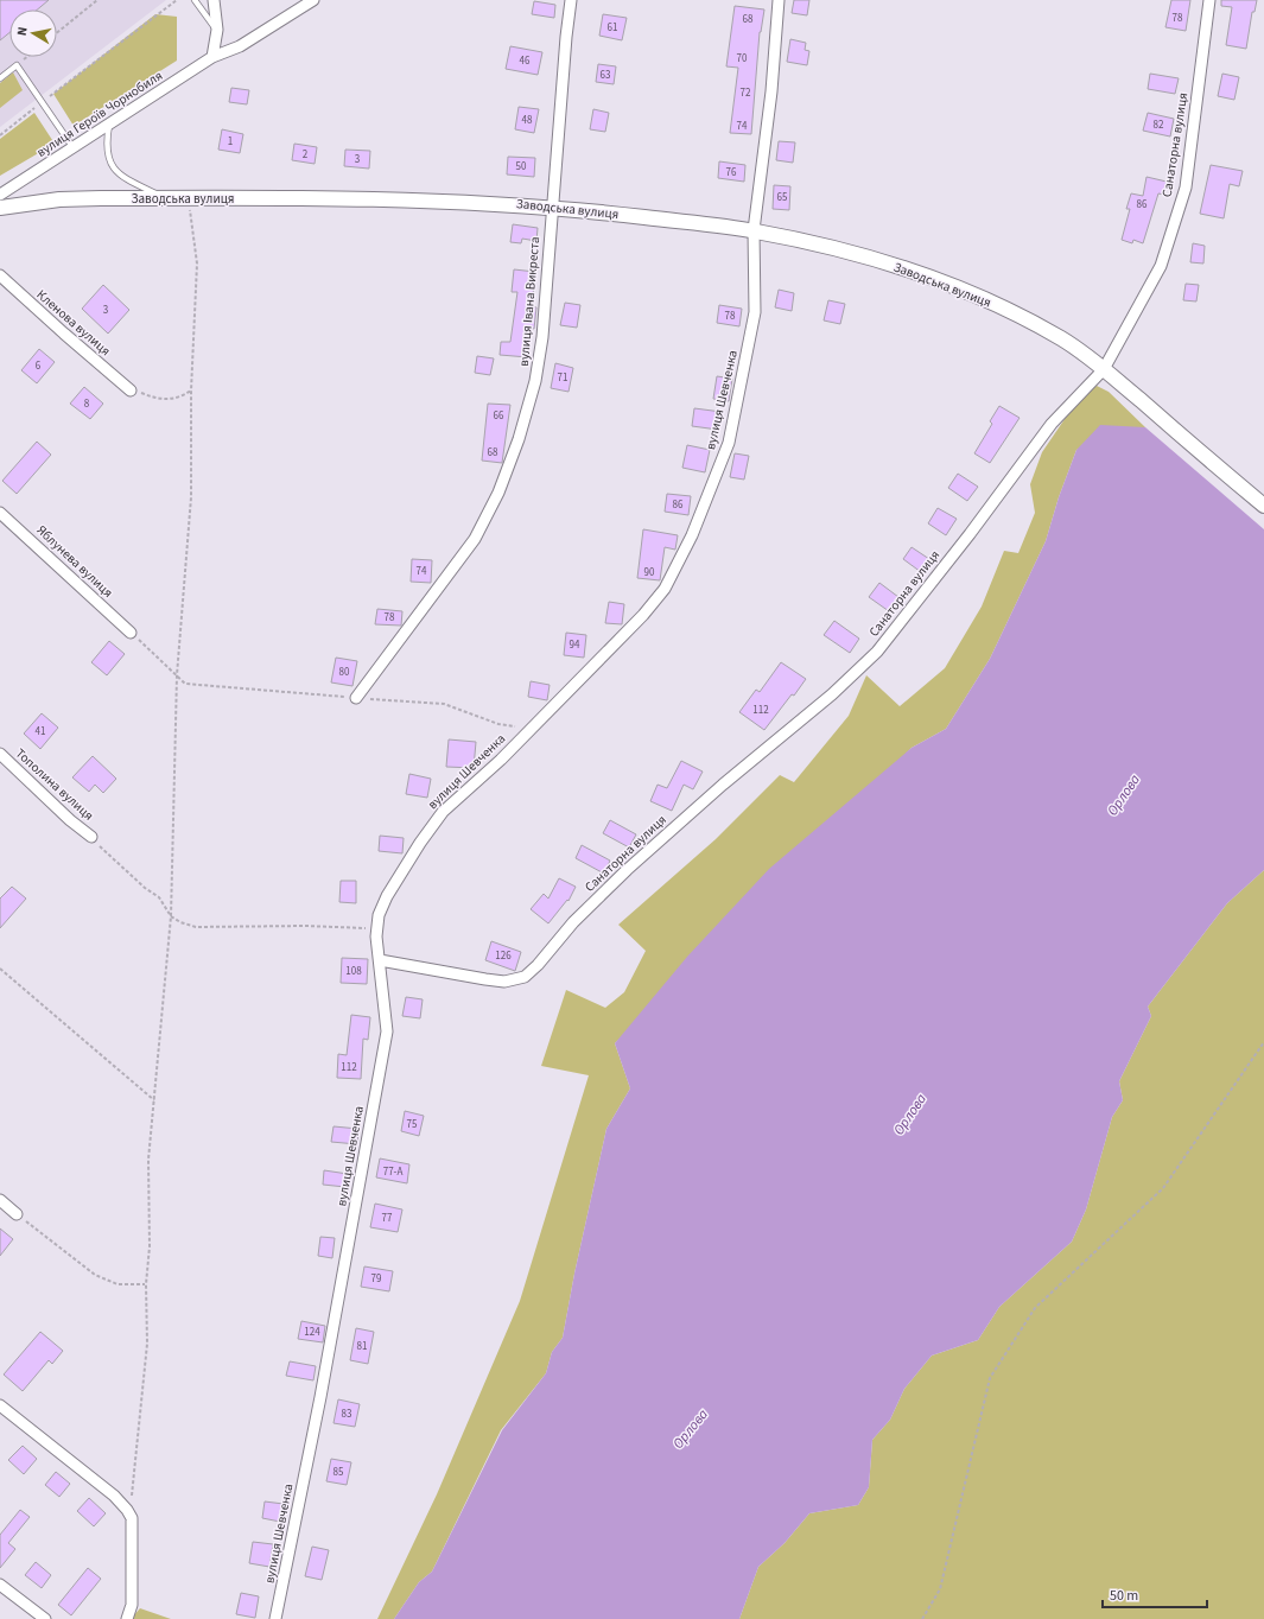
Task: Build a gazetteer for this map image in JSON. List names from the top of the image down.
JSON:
{
  "streets": {
    "street": [
      "вулиця Героїв Чорнобиля",
      "Санаторна вулиця",
      "Заводська вулиця",
      "вулиця Івана Викреста",
      "Кленова вулиця",
      "вулиця Шевченка",
      "Яблунева вулиця",
      "Тополина вулиця"
    ]
  },
  "crossings": [
    ["Санаторна вулиця", "Заводська вулиця"],
    ["Санаторна вулиця", "вулиця Шевченка"],
    ["Заводська вулиця", "вулиця Івана Викреста"],
    ["Заводська вулиця", "вулиця Шевченка"]
  ],
  "water": ["Орлова"],
  "house_numbers": [
    "78",
    "68",
    "61",
    "70",
    "46",
    "63",
    "72",
    "48",
    "82",
    "74",
    "1",
    "2",
    "3",
    "50",
    "76",
    "65",
    "86",
    "3",
    "78",
    "6",
    "71",
    "8",
    "66",
    "68",
    "86",
    "74",
    "90",
    "78",
    "94",
    "80",
    "112",
    "41",
    "126",
    "108",
    "112",
    "75",
    "77-А",
    "77",
    "79",
    "124",
    "81",
    "83",
    "85"
  ],
  "scale_bar": "50 m",
  "north": "left"
}
